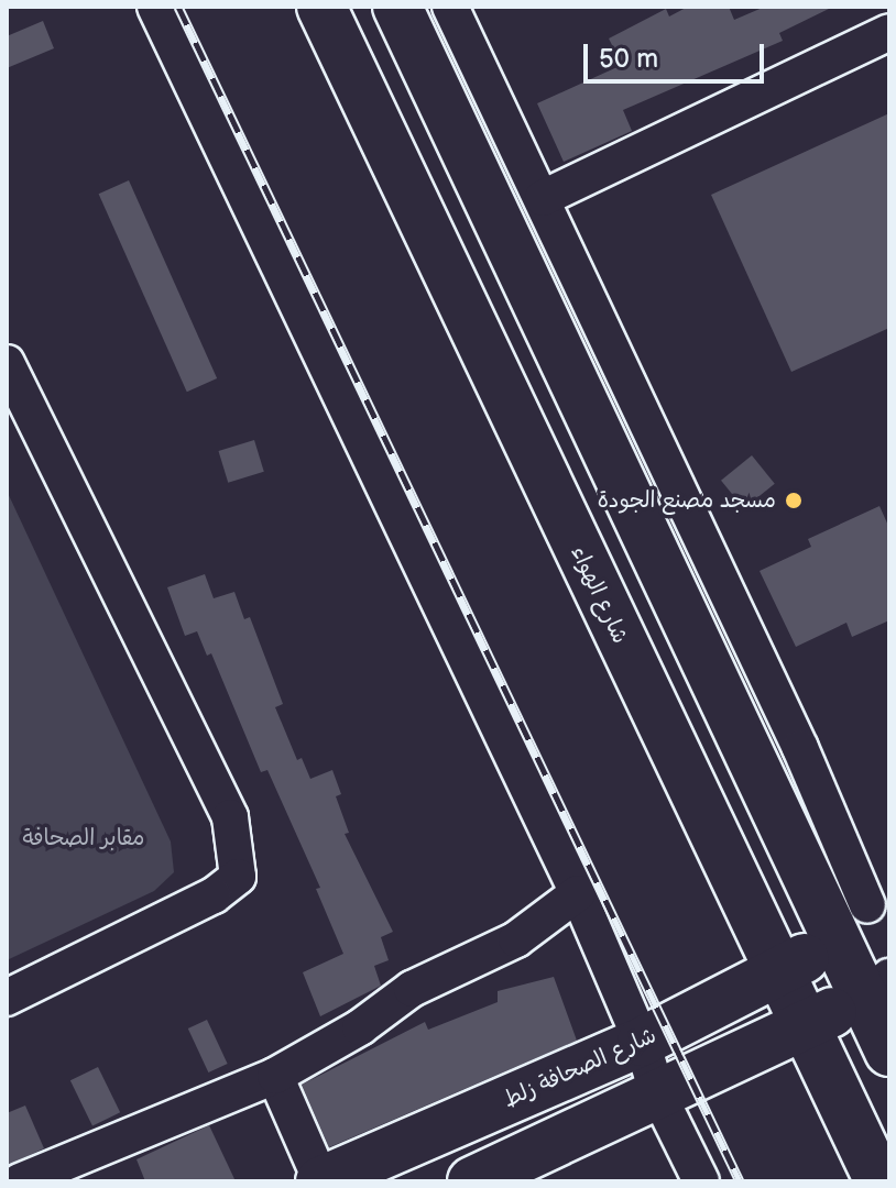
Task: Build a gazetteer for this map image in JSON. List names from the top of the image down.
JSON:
{
  "streets": {
    "highway": ["شارع الهواء", "شارع الصحافة زلط"]
  },
  "crossings": [
    ["شارع الهواء", "شارع الصحافة زلط"]
  ],
  "parks": ["مقابر الصحافة"],
  "places": ["مسجد مصنع الجودة"],
  "scale_bar": "50 m"
}
